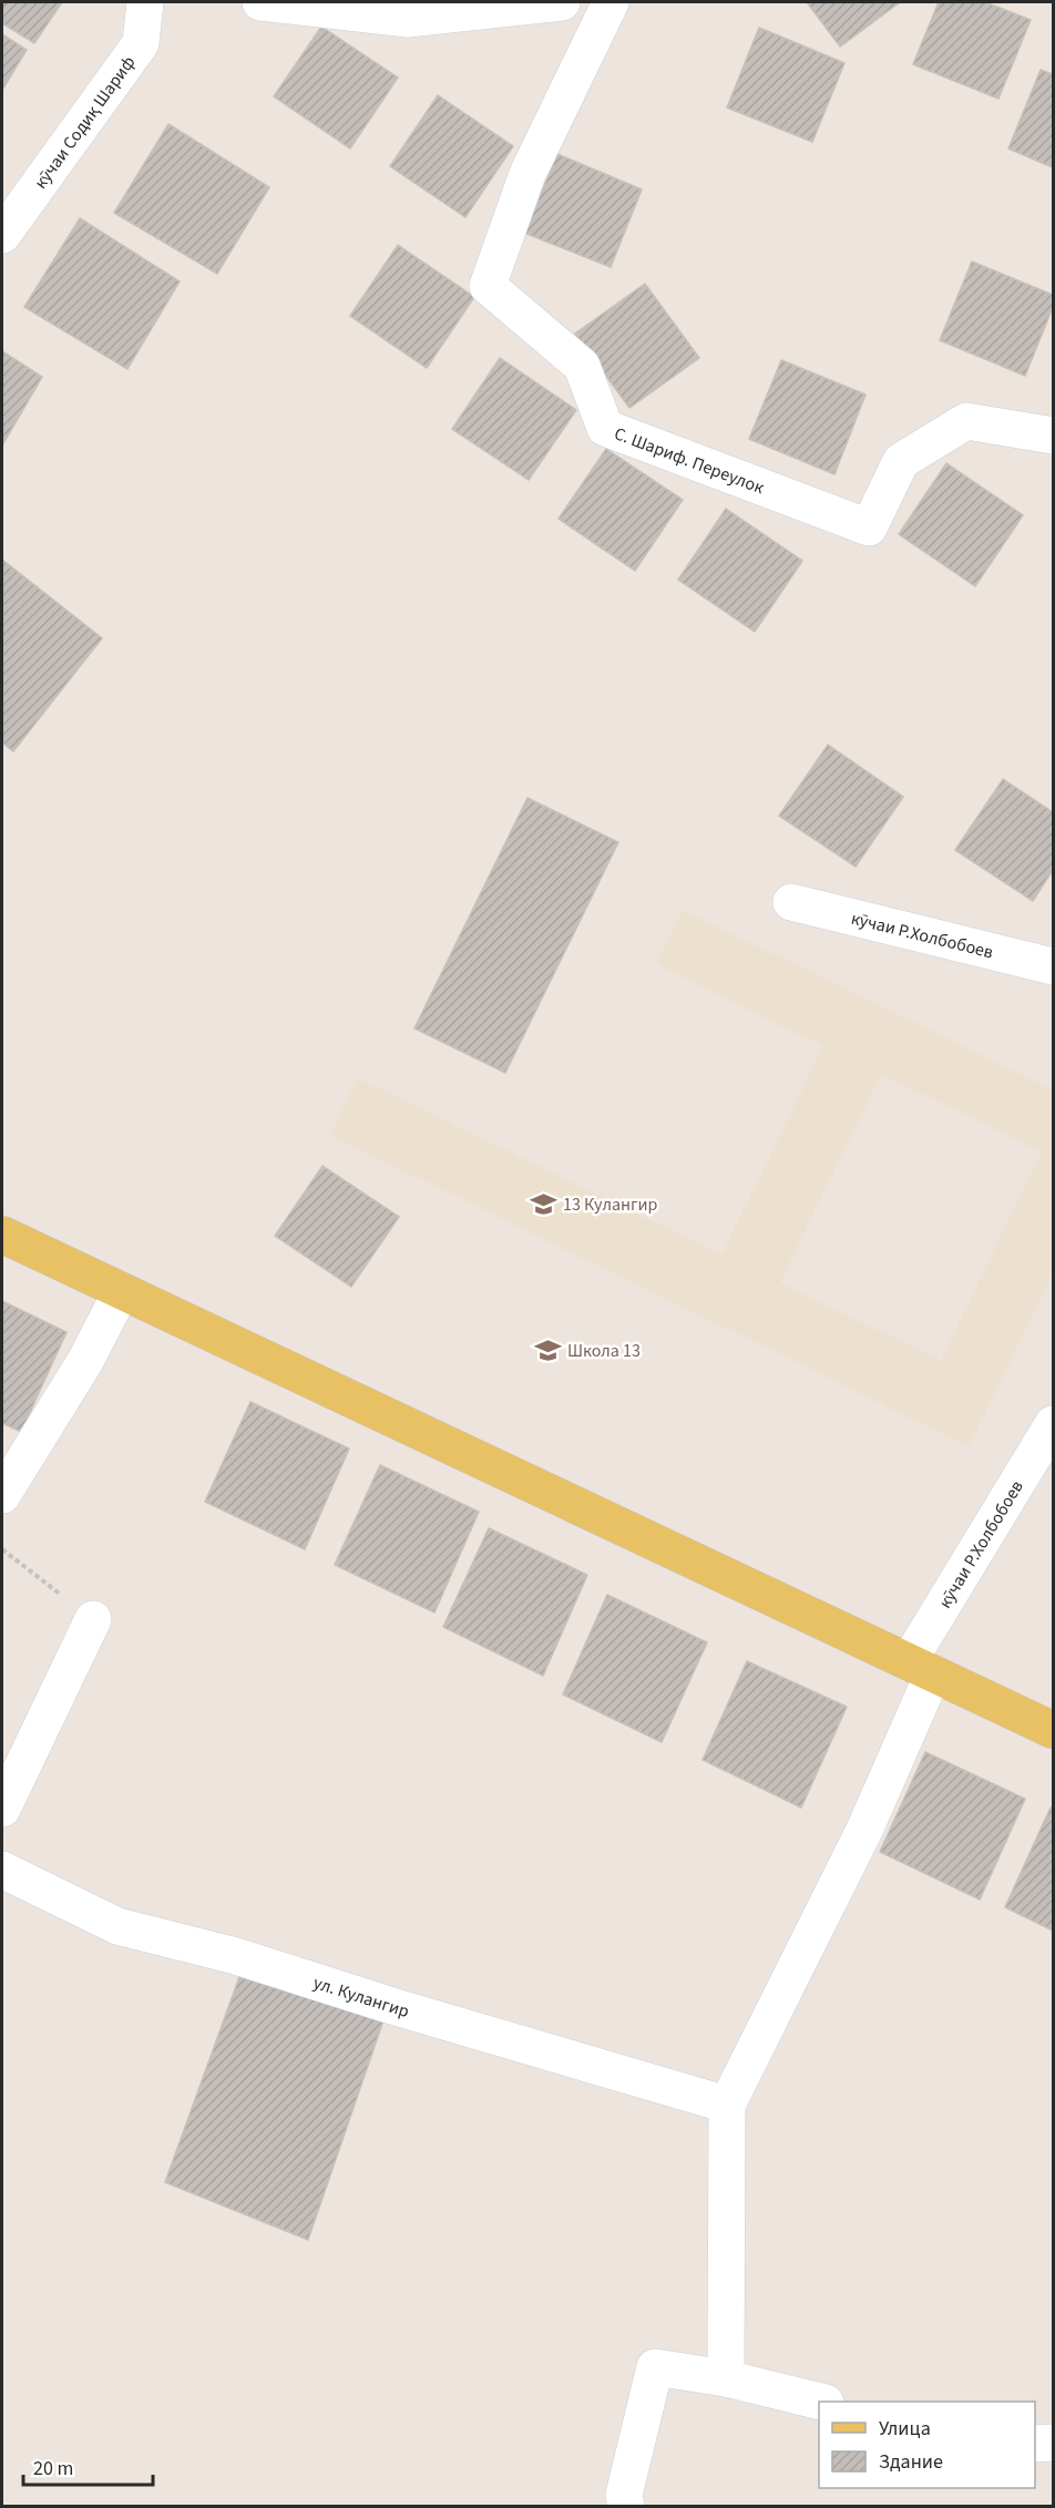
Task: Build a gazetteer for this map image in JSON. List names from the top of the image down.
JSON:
{
  "streets": {
    "street": [
      "кӯчаи Содиқ Шариф",
      "С. Шариф. Переулок",
      "кӯчаи Р.Холбобоев",
      "ул. Кулангир"
    ]
  },
  "crossings": [
    ["кӯчаи Р.Холбобоев", "ул. Кулангир"]
  ],
  "places": {
    "school or university": ["13 Кулангир", "Школа 13"]
  },
  "legend": ["Улица", "Здание"],
  "scale_bar": "20 m"
}
